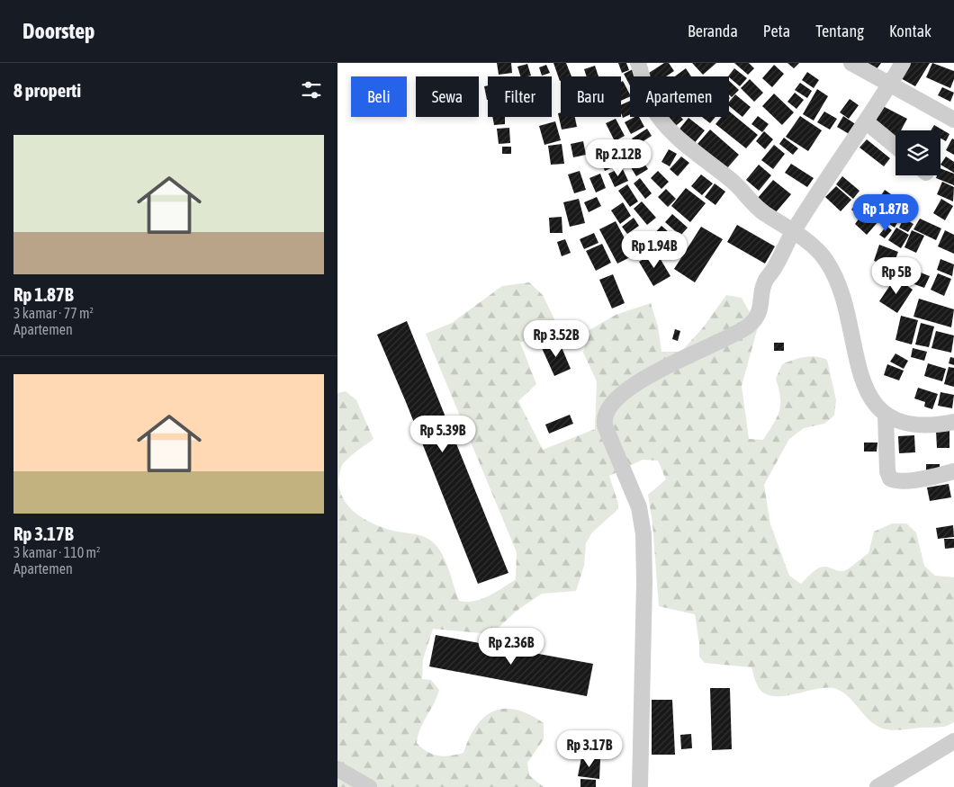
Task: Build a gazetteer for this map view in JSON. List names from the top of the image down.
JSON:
{
  "page": {
    "header": "Doorstep",
    "nav": [
      "Beranda",
      "Peta",
      "Tentang",
      "Kontak"
    ],
    "heading": "8 properti",
    "chip": [
      "Beli",
      "Sewa",
      "Filter",
      "Baru",
      "Apartemen"
    ],
    "list": [
      {
        "name": "Rp 1.87B",
        "note": "3 kamar · 77 m² · Apartemen"
      },
      {
        "name": "Rp 3.17B",
        "note": "3 kamar · 110 m² · Apartemen"
      }
    ],
    "price": [
      "Rp 2.12B",
      "Rp 1.87B",
      "Rp 1.94B",
      "Rp 5B",
      "Rp 3.52B",
      "Rp 5.39B",
      "Rp 2.36B",
      "Rp 3.17B"
    ]
  }
}
